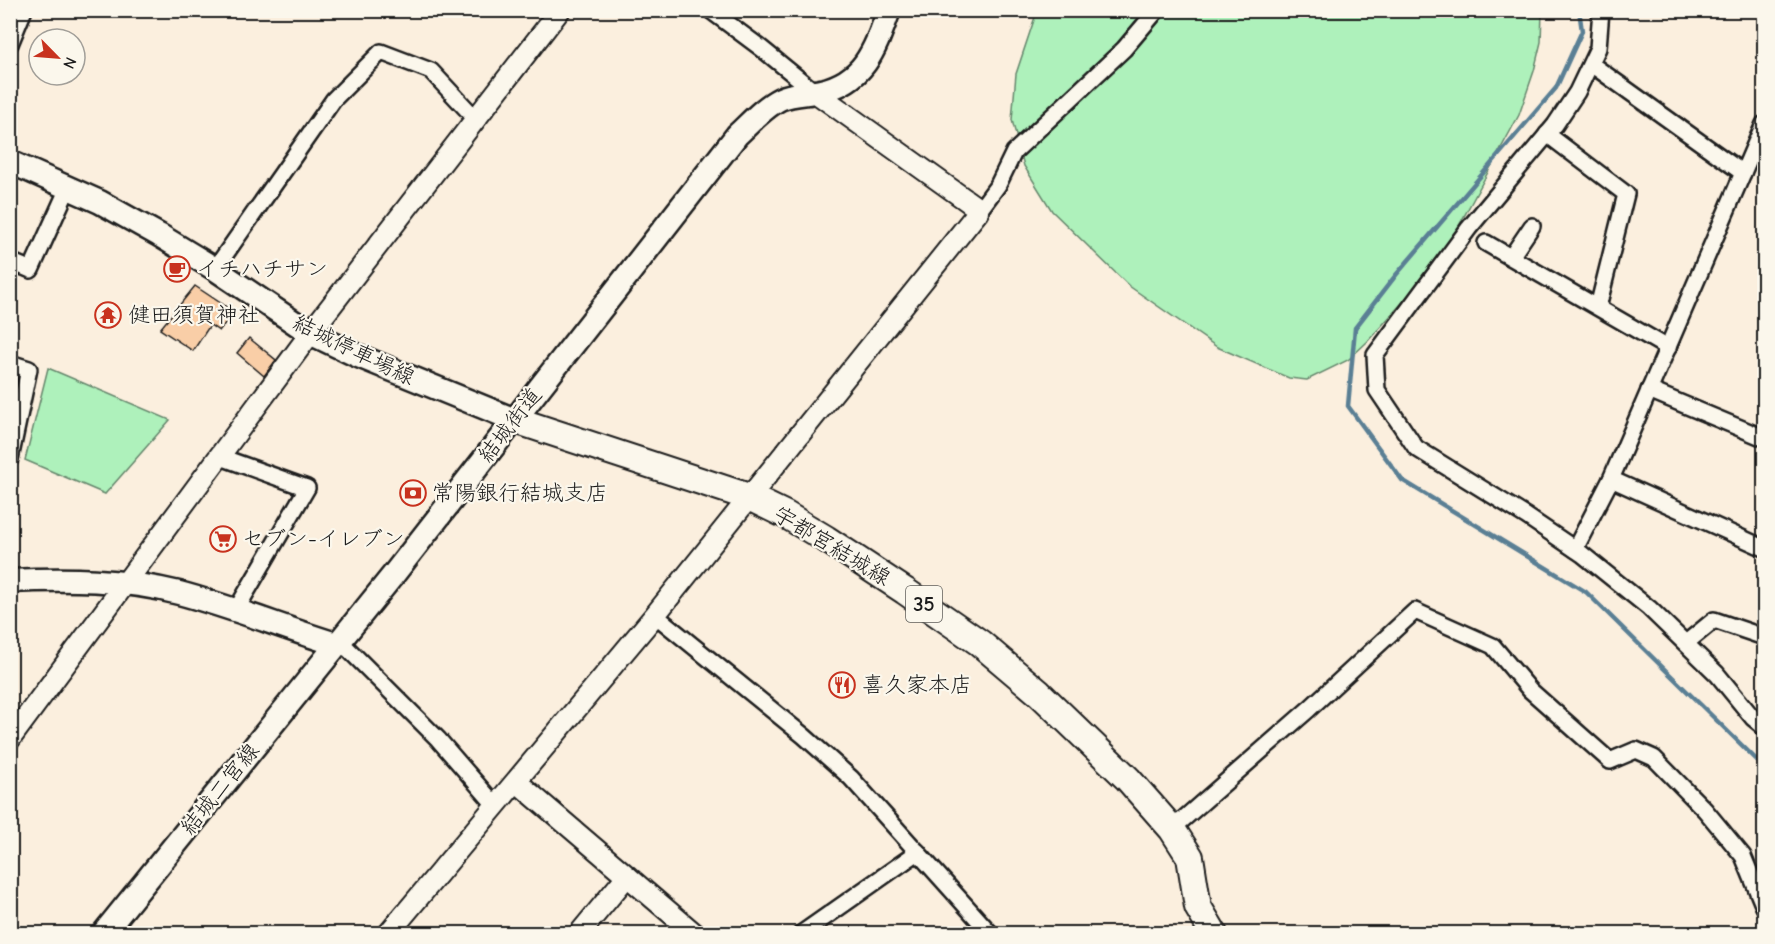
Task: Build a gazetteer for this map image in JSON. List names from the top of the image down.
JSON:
{
  "streets": {
    "main road": [
      "結城停車場線",
      "結城街道",
      "宇都宮結城線",
      "35",
      "結城二宮線"
    ]
  },
  "crossings": [
    ["結城停車場線", "結城街道"],
    ["結城停車場線", "宇都宮結城線"],
    ["結城街道", "宇都宮結城線"],
    ["結城街道", "結城二宮線"]
  ],
  "places": {
    "cafe": ["イチハチサン"],
    "temple": ["健田須賀神社"],
    "bank": ["常陽銀行結城支店"],
    "supermarket": ["セブン-イレブン"],
    "restaurant": ["喜久家本店"]
  },
  "north": "bottom right"
}
